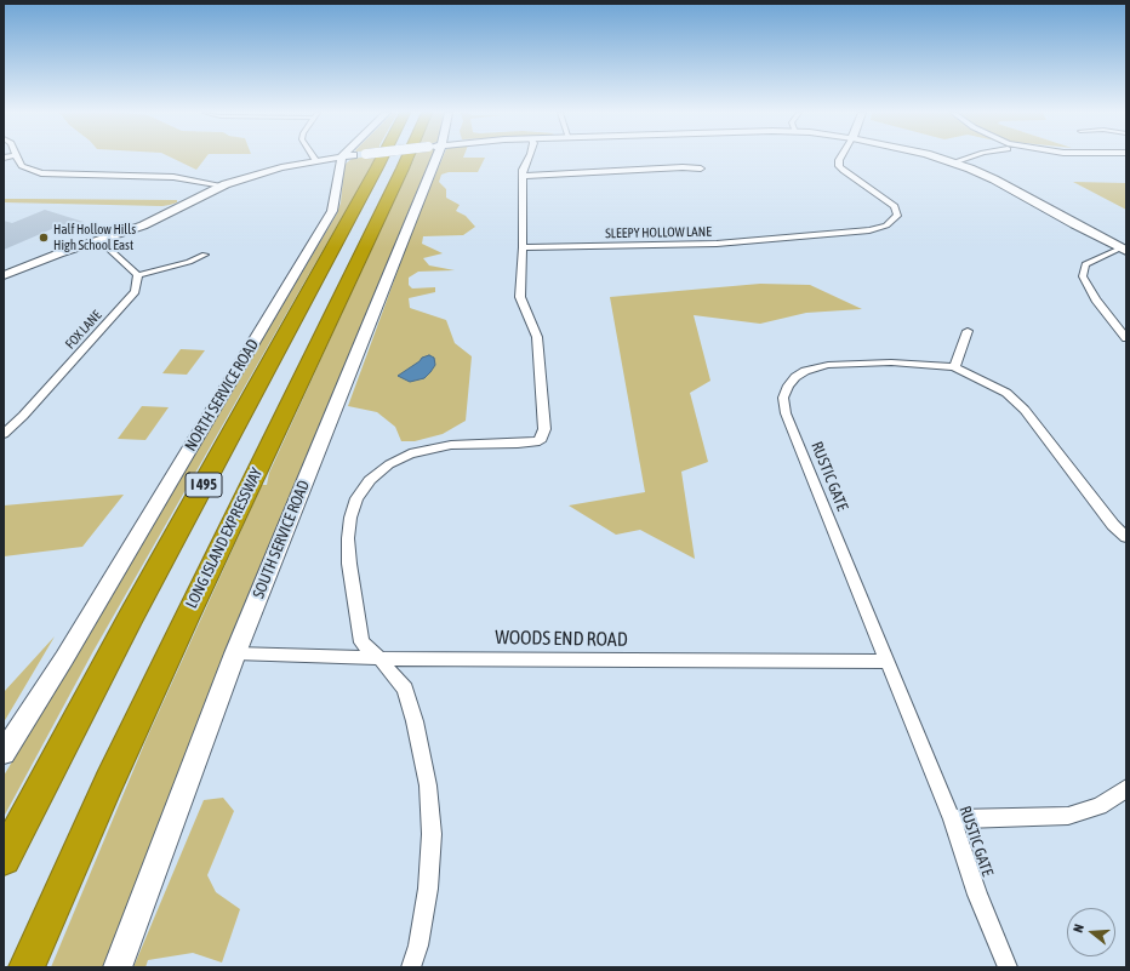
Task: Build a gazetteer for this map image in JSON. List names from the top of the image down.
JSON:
{
  "streets": {
    "highway": ["I 495", "LONG ISLAND EXPRESSWAY"],
    "main road": ["NORTH SERVICE ROAD", "SOUTH SERVICE ROAD"],
    "street": [
      "SLEEPY HOLLOW LANE",
      "FOX LANE",
      "RUSTIC GATE",
      "WOODS END ROAD"
    ]
  },
  "crossings": [
    ["RUSTIC GATE", "WOODS END ROAD"],
    ["SOUTH SERVICE ROAD", "WOODS END ROAD"]
  ],
  "places": ["Half Hollow Hills High School East"],
  "north": "left"
}
